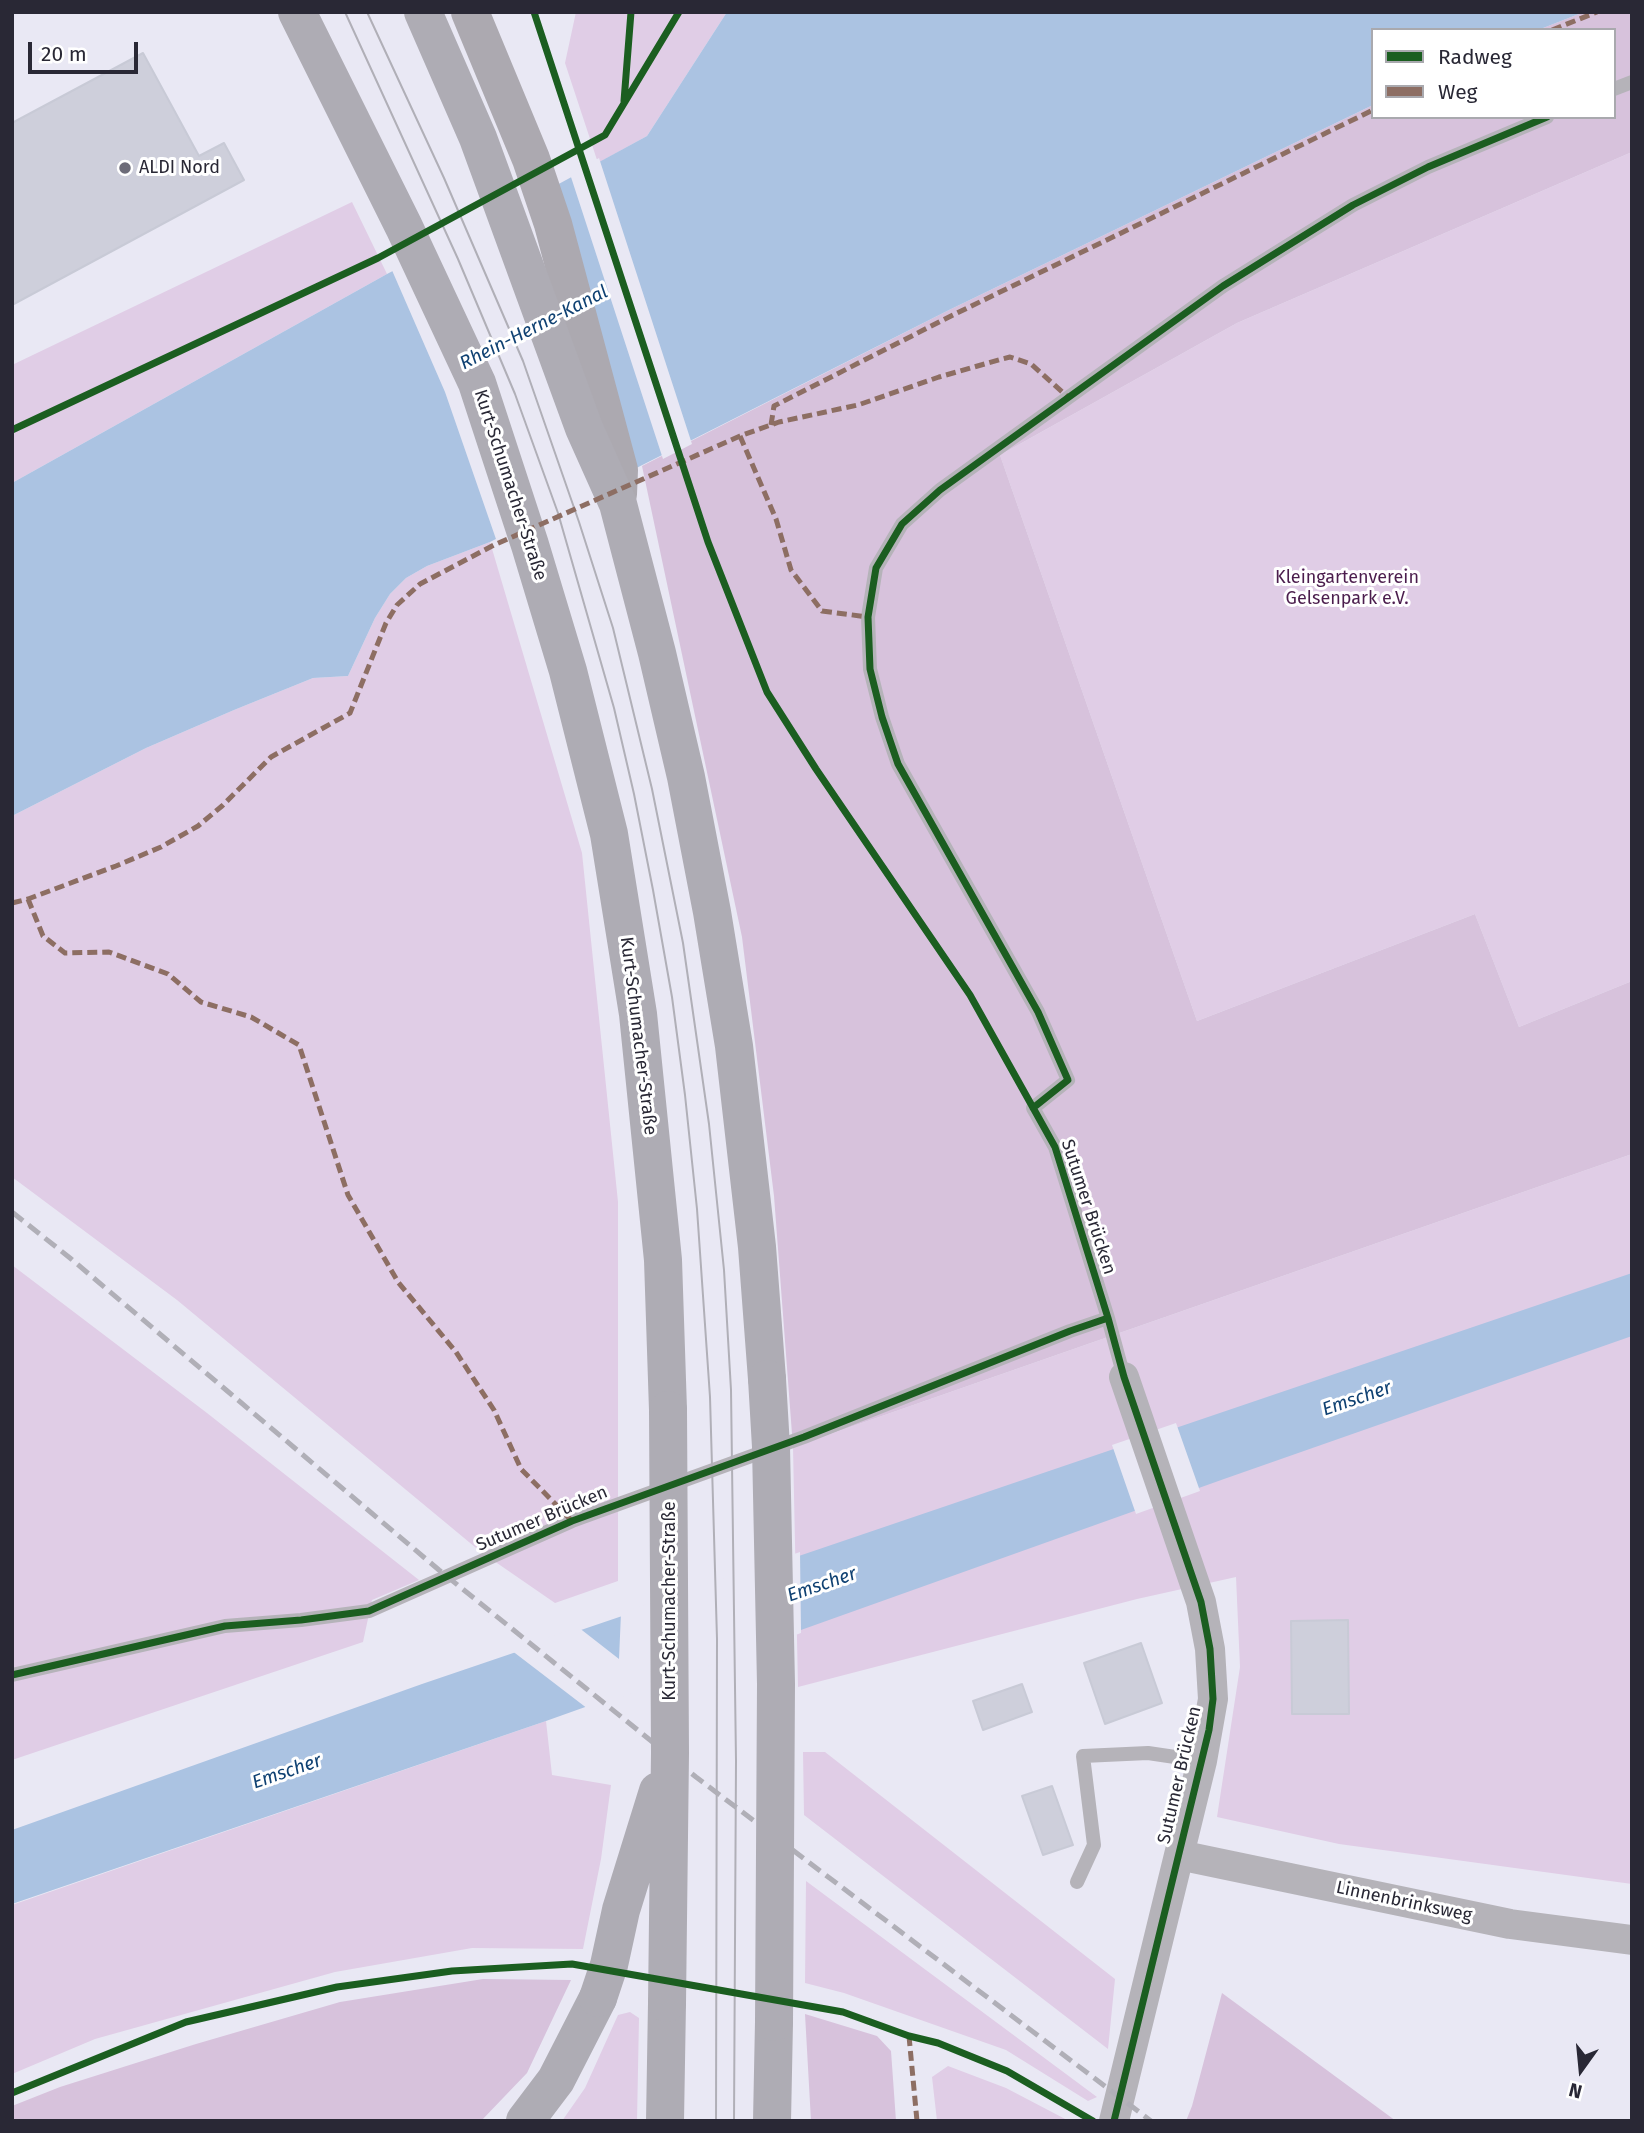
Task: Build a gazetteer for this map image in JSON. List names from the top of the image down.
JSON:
{
  "streets": {
    "main road": ["Kurt-Schumacher-Straße"],
    "street": ["Sutumer Brücken", "Linnenbrinksweg"]
  },
  "crossings": [
    ["Sutumer Brücken", "Linnenbrinksweg"]
  ],
  "water": ["Rhein-Herne-Kanal", "Emscher"],
  "parks": ["Kleingartenverein Gelsenpark e.V."],
  "places": ["ALDI Nord"],
  "legend": ["Radweg", "Weg"],
  "scale_bar": "20 m",
  "north": "bottom"
}
